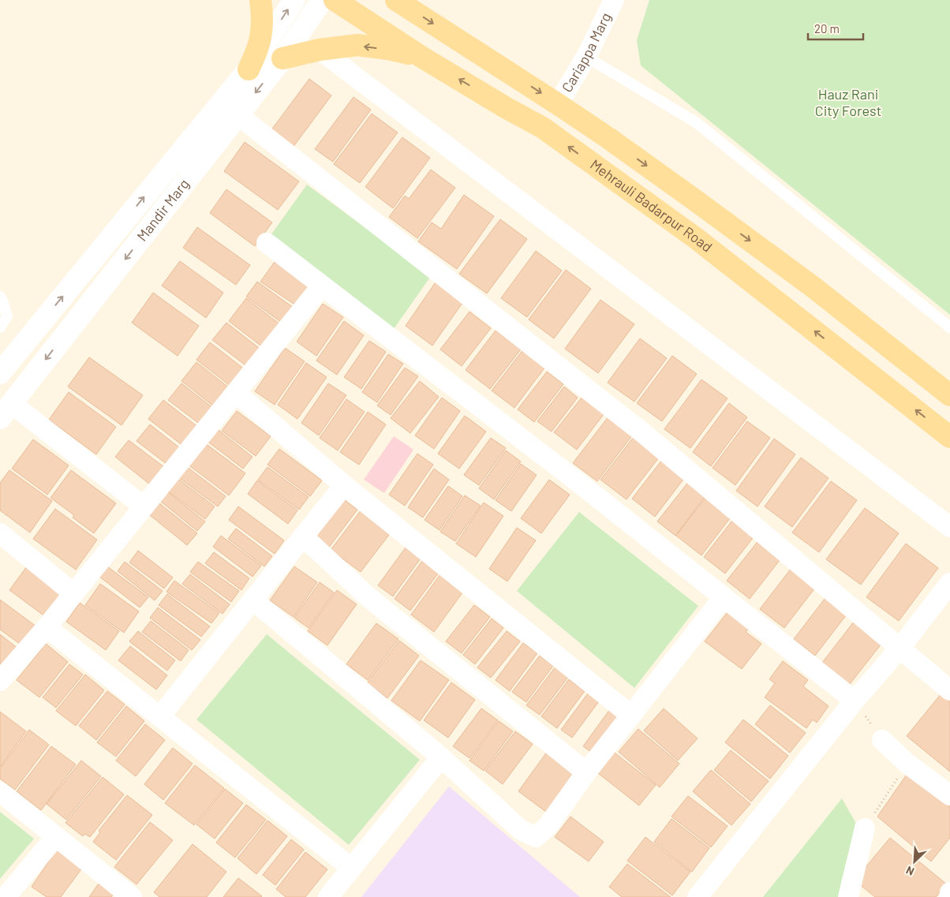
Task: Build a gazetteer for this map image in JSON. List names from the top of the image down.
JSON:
{
  "streets": {
    "main road": ["Mehrauli Badarpur Road", "Mandir Marg"],
    "street": ["Cariappa Marg"]
  },
  "parks": ["Hauz Rani City Forest"],
  "scale_bar": "20 m",
  "north": "bottom left"
}
